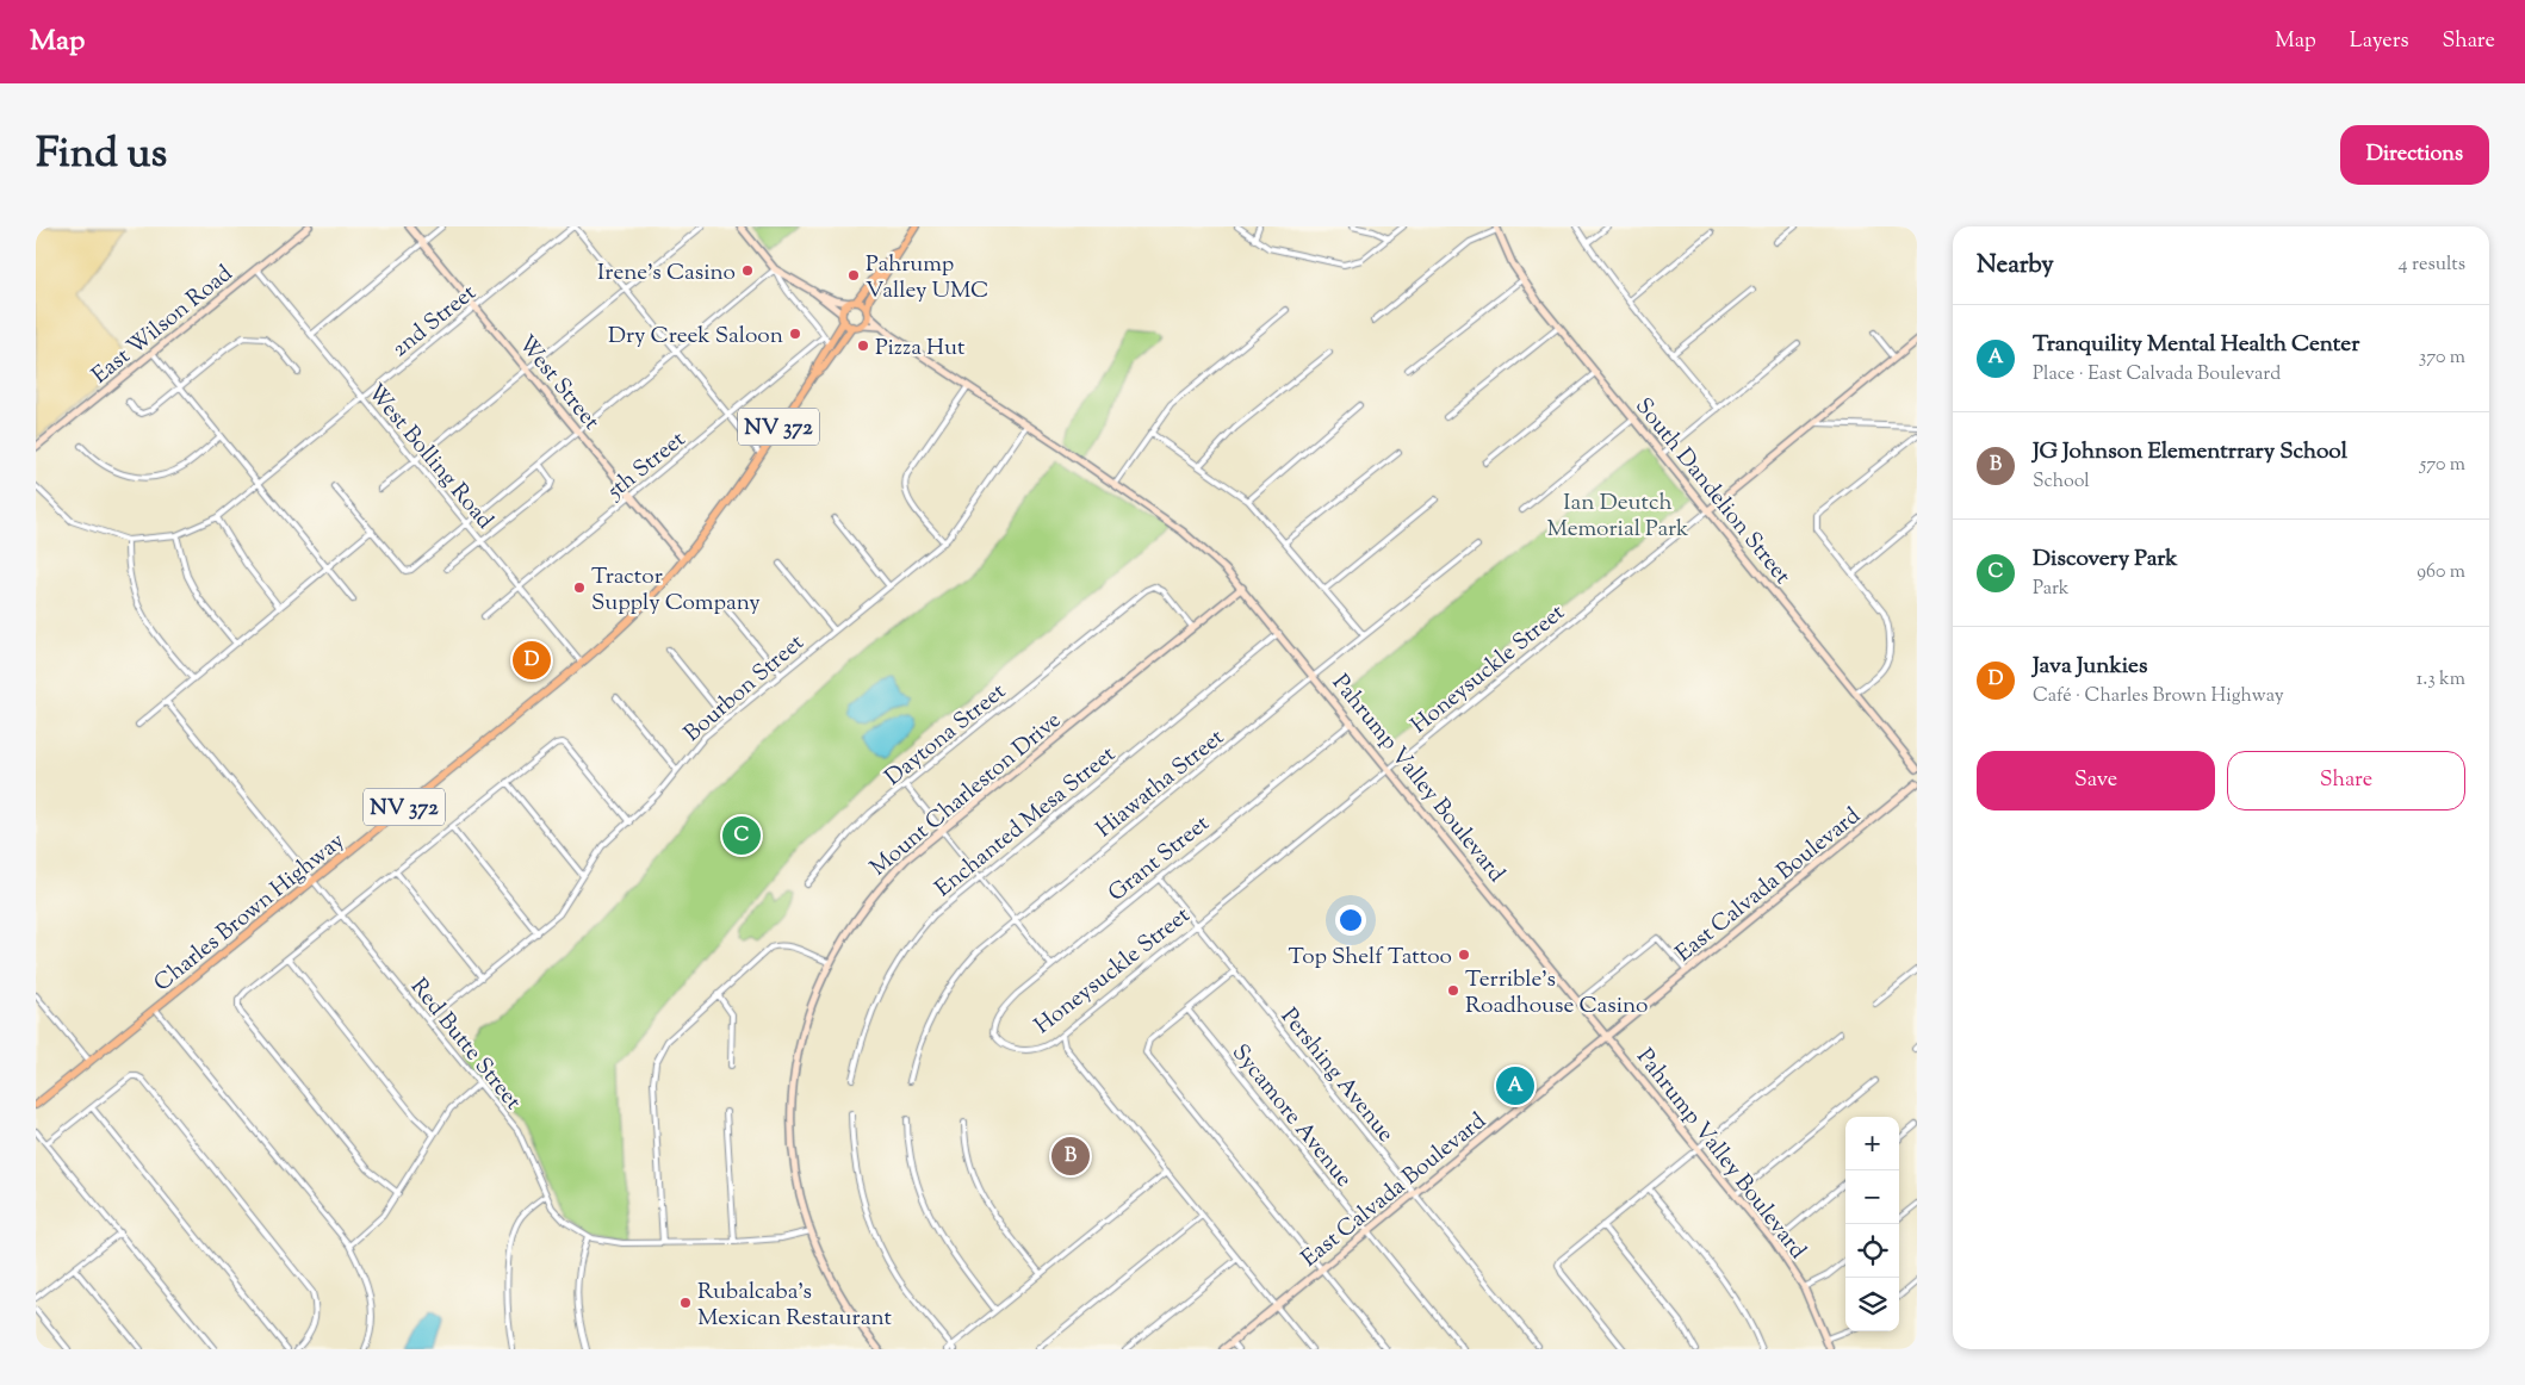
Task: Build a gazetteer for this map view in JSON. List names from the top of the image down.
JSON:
{
  "streets": {
    "main road": ["NV 372", "Charles Brown Highway"],
    "street": [
      "2nd Street",
      "East Wilson Road",
      "West Street",
      "West Bolling Road",
      "5th Street",
      "South Dandelion Street",
      "Honeysuckle Street",
      "Bourbon Street",
      "Daytona Street",
      "Pahrump Valley Boulevard",
      "Hiawatha Street",
      "Mount Charleston Drive",
      "Enchanted Mesa Street",
      "Grant Street",
      "East Calvada Boulevard",
      "Red Butte Street",
      "Pershing Avenue",
      "Sycamore Avenue"
    ]
  },
  "crossings": [
    ["2nd Street", "West Street"],
    ["2nd Street", "West Bolling Road"],
    ["East Wilson Road", "West Bolling Road"],
    ["West Street", "5th Street"],
    ["West Street", "Charles Brown Highway"],
    ["NV 372", "Pahrump Valley Boulevard"],
    ["NV 372", "Charles Brown Highway"],
    ["West Bolling Road", "5th Street"],
    ["West Bolling Road", "Charles Brown Highway"],
    ["South Dandelion Street", "Honeysuckle Street"],
    ["Honeysuckle Street", "Pahrump Valley Boulevard"],
    ["Honeysuckle Street", "Grant Street"],
    ["Honeysuckle Street", "Pershing Avenue"],
    ["Bourbon Street", "Pahrump Valley Boulevard"],
    ["Bourbon Street", "Red Butte Street"],
    ["Daytona Street", "Mount Charleston Drive"],
    ["Pahrump Valley Boulevard", "Hiawatha Street"],
    ["Pahrump Valley Boulevard", "Mount Charleston Drive"],
    ["Pahrump Valley Boulevard", "Enchanted Mesa Street"],
    ["Pahrump Valley Boulevard", "Grant Street"],
    ["Pahrump Valley Boulevard", "East Calvada Boulevard"],
    ["Pahrump Valley Boulevard", "Charles Brown Highway"],
    ["Mount Charleston Drive", "Red Butte Street"],
    ["Grant Street", "Pershing Avenue"],
    ["East Calvada Boulevard", "Pershing Avenue"],
    ["East Calvada Boulevard", "Sycamore Avenue"],
    ["Charles Brown Highway", "Red Butte Street"]
  ],
  "parks": ["Ian Deutch Memorial Park"],
  "places": [
    "Irene's Casino",
    "Pahrump Valley UMC",
    "Dry Creek Saloon",
    "Pizza Hut",
    "Tractor Supply Company",
    "Top Shelf Tattoo",
    "Terrible's Roadhouse Casino",
    "Rubalcaba's Mexican Restaurant"
  ],
  "page": {
    "header": "Map",
    "nav": ["Map", "Layers", "Share"],
    "title": "Find us",
    "buttons": [
      "Directions",
      ["Save", "Share"]
    ],
    "heading": ["Nearby", "4 results"],
    "list": [
      {
        "mark": "A",
        "name": "Tranquility Mental Health Center",
        "note": "Place · East Calvada Boulevard",
        "value": "370 m"
      },
      {
        "mark": "B",
        "name": "JG Johnson Elementrrary School",
        "note": "School",
        "value": "570 m"
      },
      {
        "mark": "C",
        "name": "Discovery Park",
        "note": "Park",
        "value": "960 m"
      },
      {
        "mark": "D",
        "name": "Java Junkies",
        "note": "Café · Charles Brown Highway",
        "value": "1.3 km"
      }
    ],
    "pins": [
      "D",
      "C",
      "A",
      "B"
    ],
    "map_buttons": ["+", "−"]
  }
}
